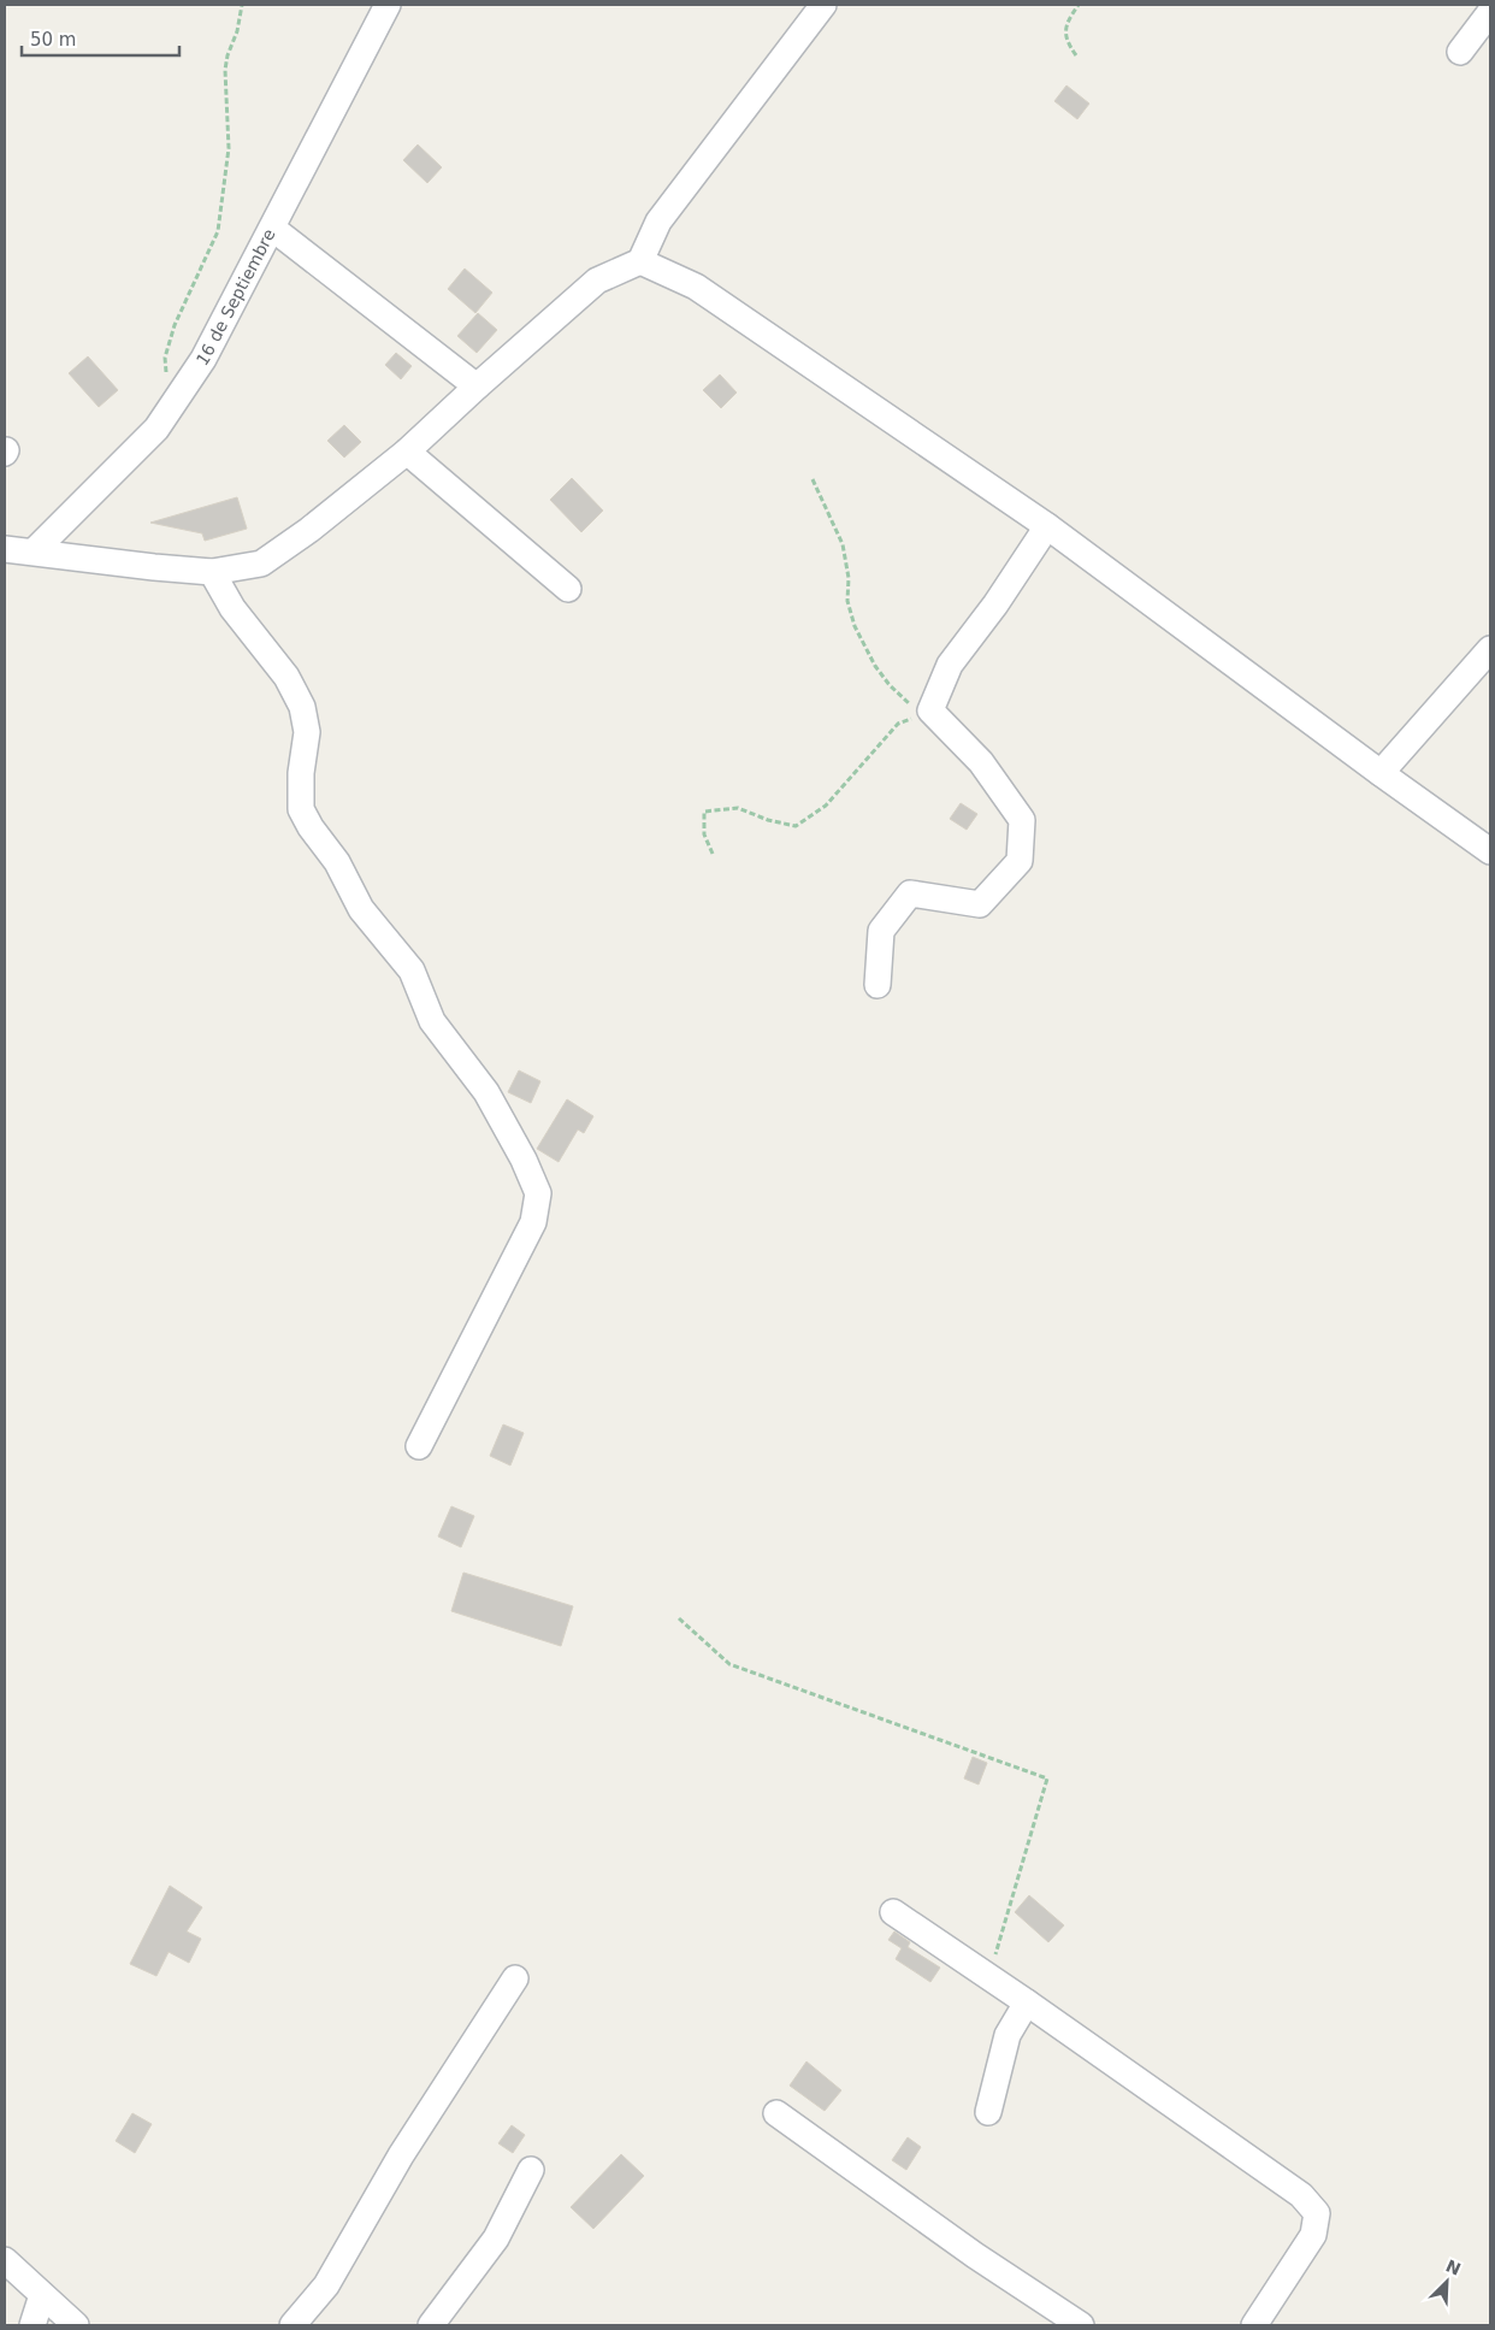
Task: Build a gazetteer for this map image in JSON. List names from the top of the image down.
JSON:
{
  "streets": {
    "street": ["16 de Septiembre"]
  },
  "scale_bar": "50 m",
  "north": "top right"
}
